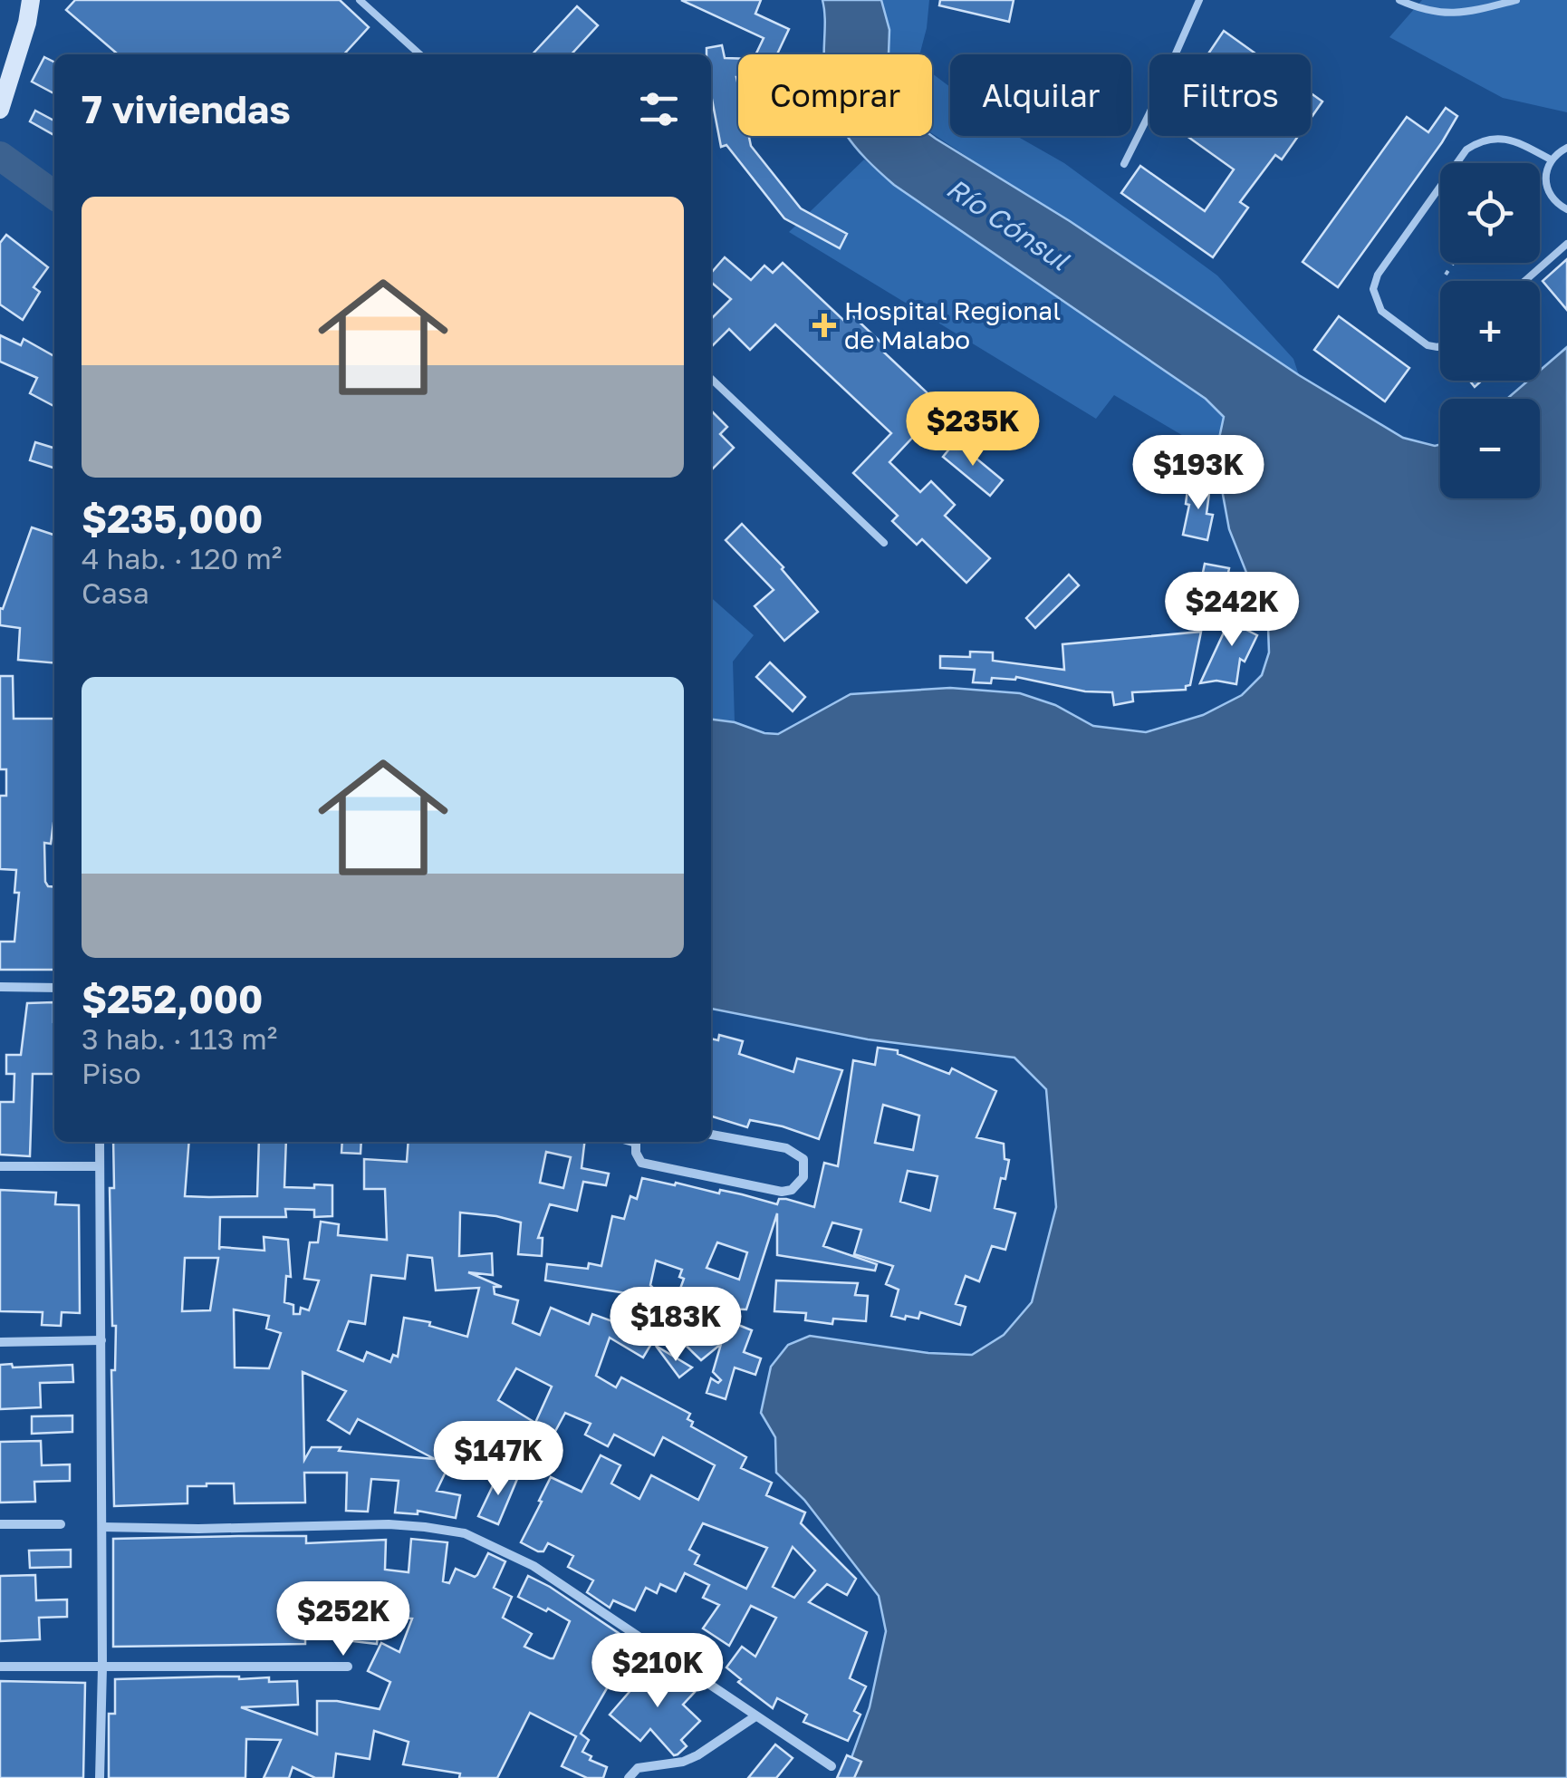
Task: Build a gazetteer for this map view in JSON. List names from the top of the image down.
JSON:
{
  "water": ["Río Cónsul"],
  "places": {
    "health": ["Hospital Regional de Malabo"]
  },
  "page": {
    "chip": ["Comprar", "Alquilar", "Filtros"],
    "heading": "7 viviendas",
    "map_buttons": ["+", "−"],
    "list": [
      {
        "name": "$235,000",
        "note": "4 hab. · 120 m² · Casa"
      },
      {
        "name": "$252,000",
        "note": "3 hab. · 113 m² · Piso"
      }
    ],
    "price": [
      "$235K",
      "$193K",
      "$242K",
      "$183K",
      "$147K",
      "$252K",
      "$210K"
    ]
  }
}
